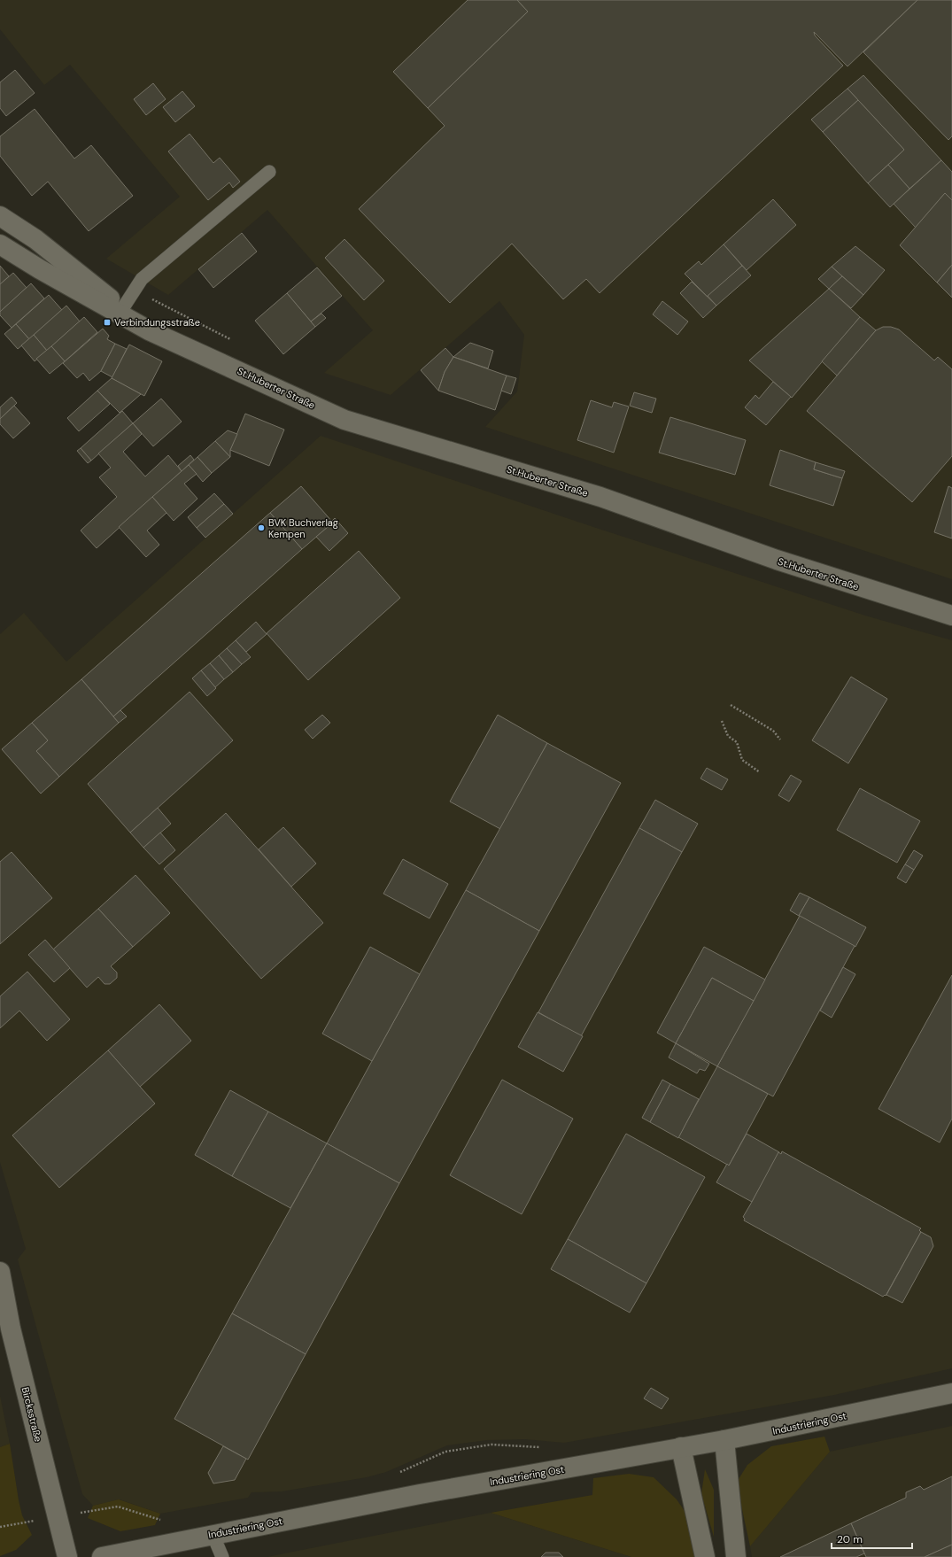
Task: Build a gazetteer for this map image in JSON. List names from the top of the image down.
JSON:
{
  "streets": {
    "street": ["St.Huberter Straße", "Bircksstraße", "Industriering Ost"]
  },
  "places": {
    "transit": ["Verbindungsstraße"],
    "other": ["BVK Buchverlag Kempen"]
  },
  "scale_bar": "20 m"
}
